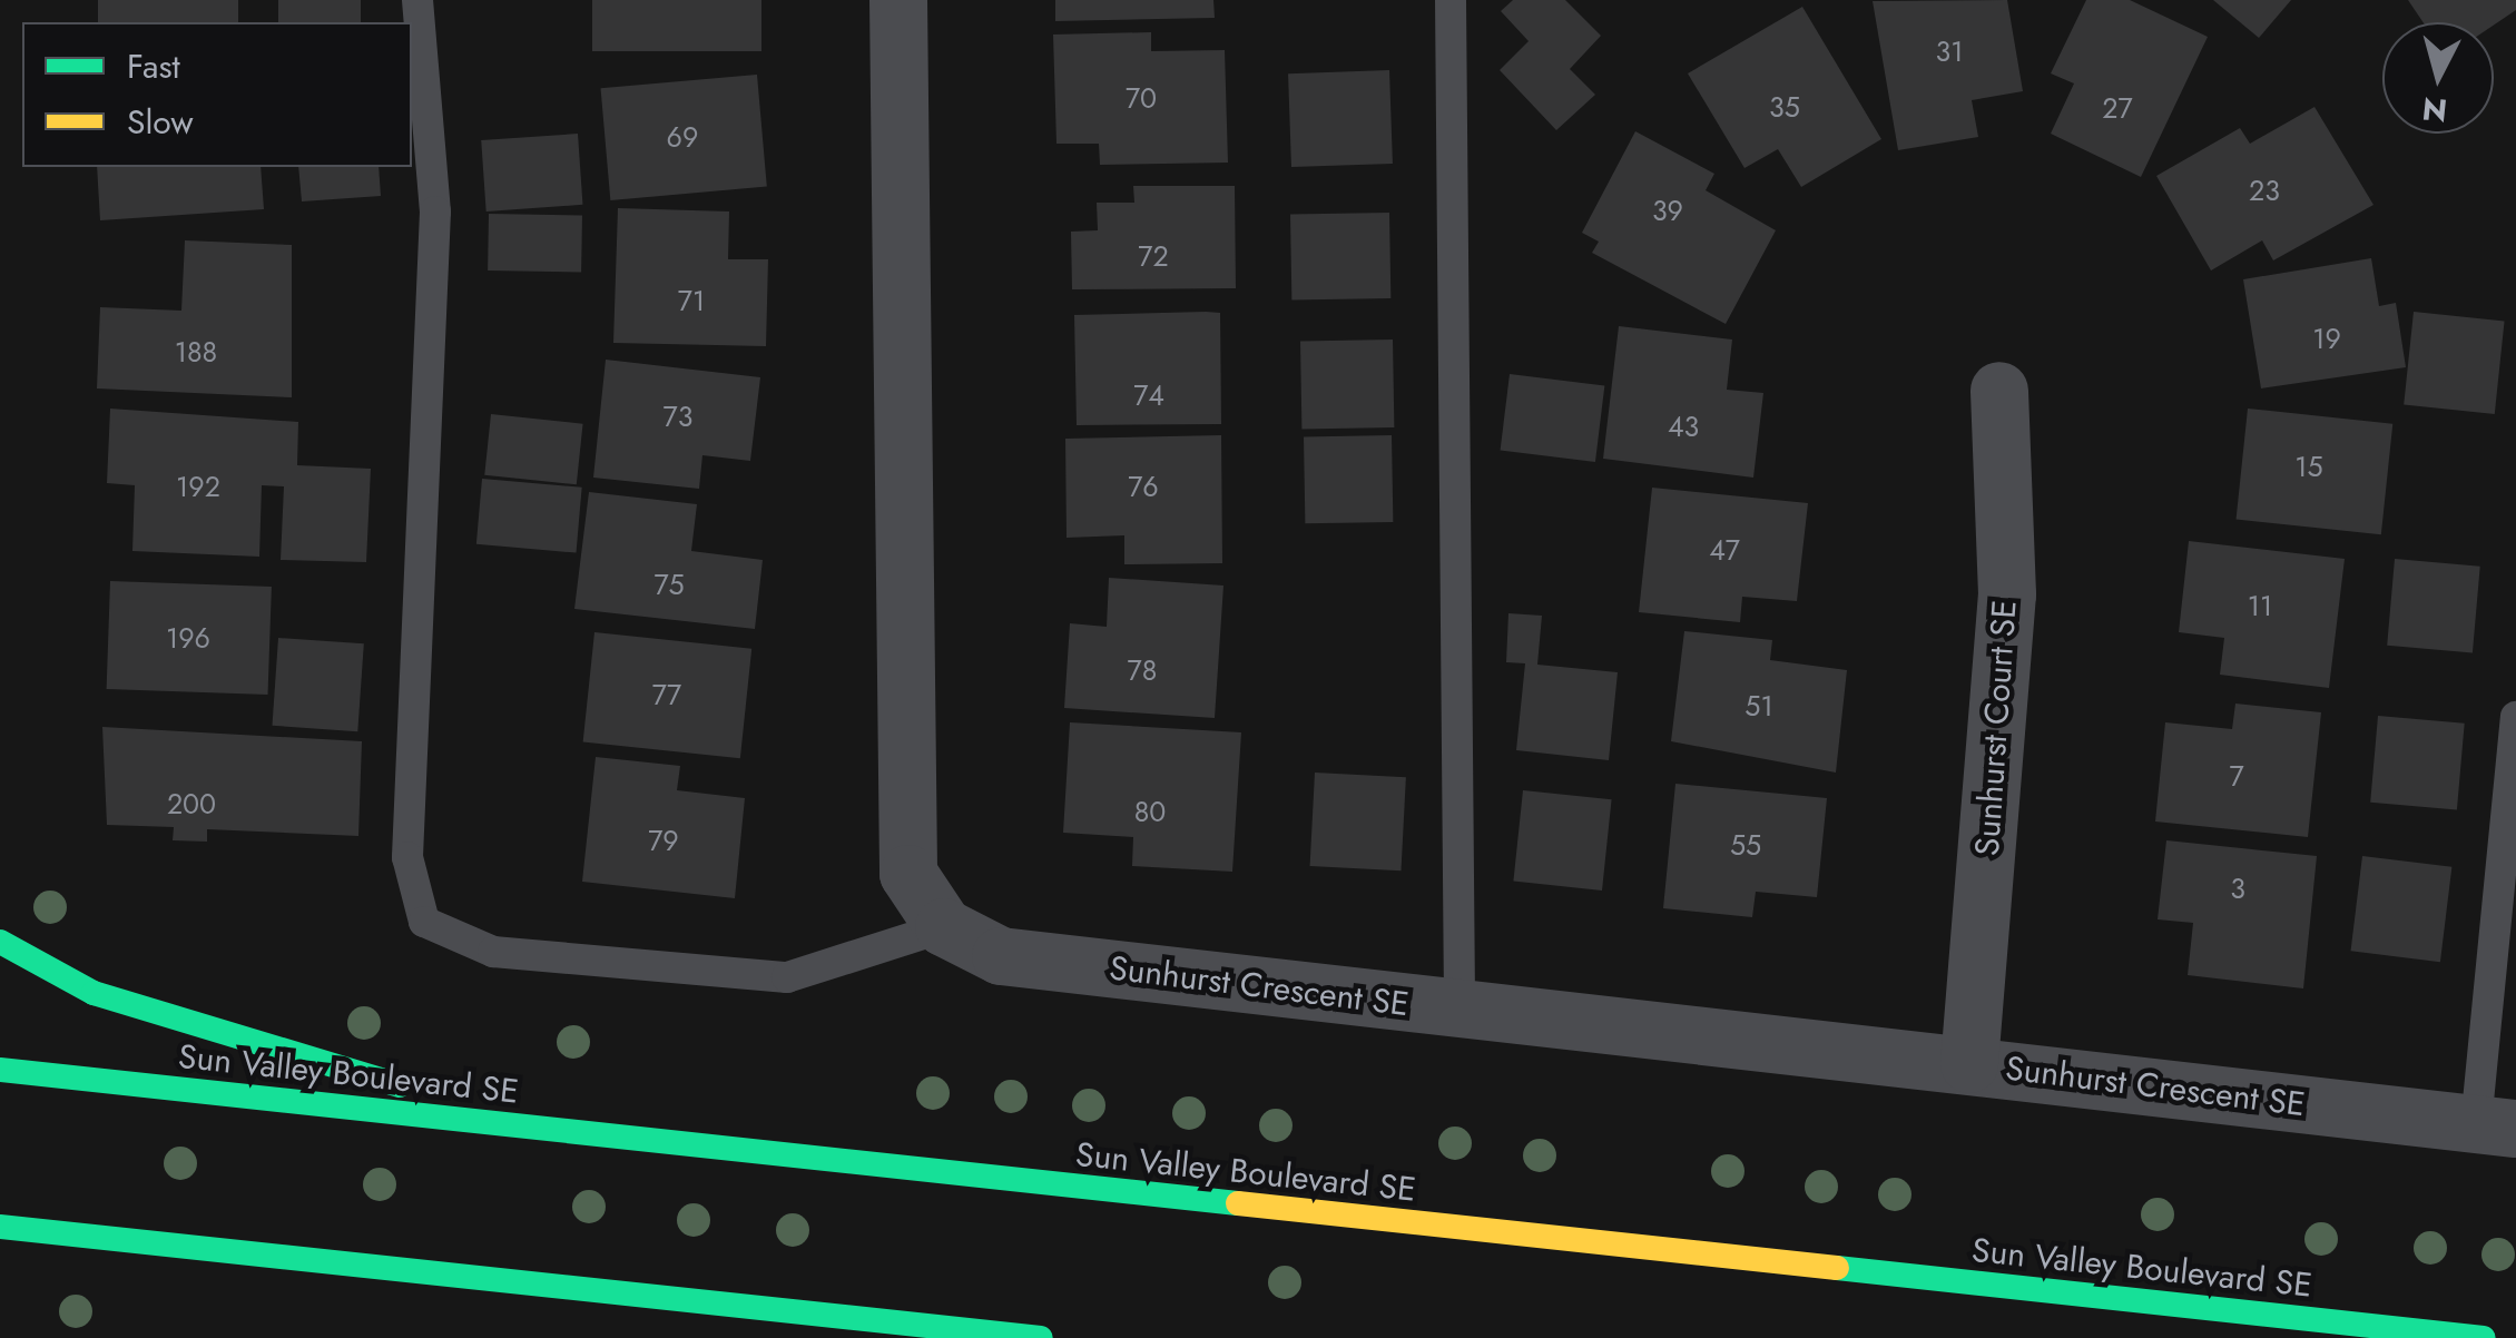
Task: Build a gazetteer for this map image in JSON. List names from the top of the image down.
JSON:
{
  "streets": {
    "main road": ["Sun Valley Boulevard SE"],
    "street": ["Sunhurst Court SE", "Sunhurst Crescent SE"]
  },
  "crossings": [
    ["Sunhurst Court SE", "Sunhurst Crescent SE"]
  ],
  "house_numbers": [
    "31",
    "70",
    "35",
    "27",
    "69",
    "23",
    "39",
    "72",
    "71",
    "19",
    "188",
    "74",
    "73",
    "43",
    "15",
    "192",
    "76",
    "47",
    "75",
    "11",
    "196",
    "78",
    "77",
    "51",
    "7",
    "200",
    "80",
    "79",
    "55",
    "3"
  ],
  "legend": ["Fast", "Slow"],
  "north": "bottom"
}
